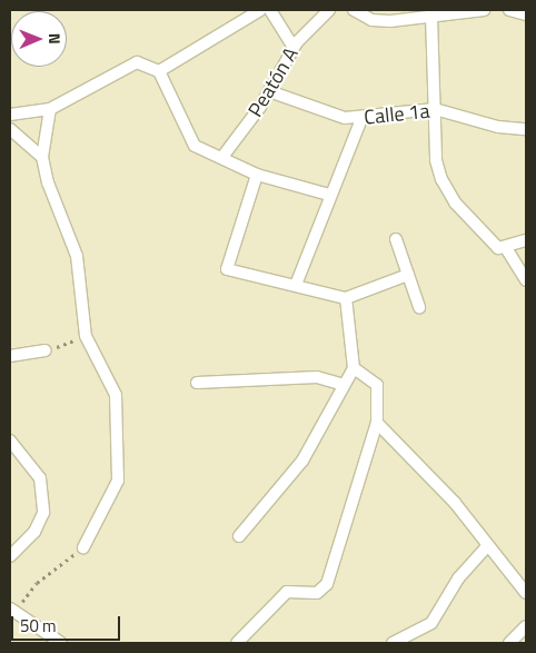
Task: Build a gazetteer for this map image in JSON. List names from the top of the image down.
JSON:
{
  "streets": {
    "street": ["Peatón A", "Calle 1a"]
  },
  "crossings": [
    ["Peatón A", "Calle 1a"]
  ],
  "scale_bar": "50 m",
  "north": "right"
}
